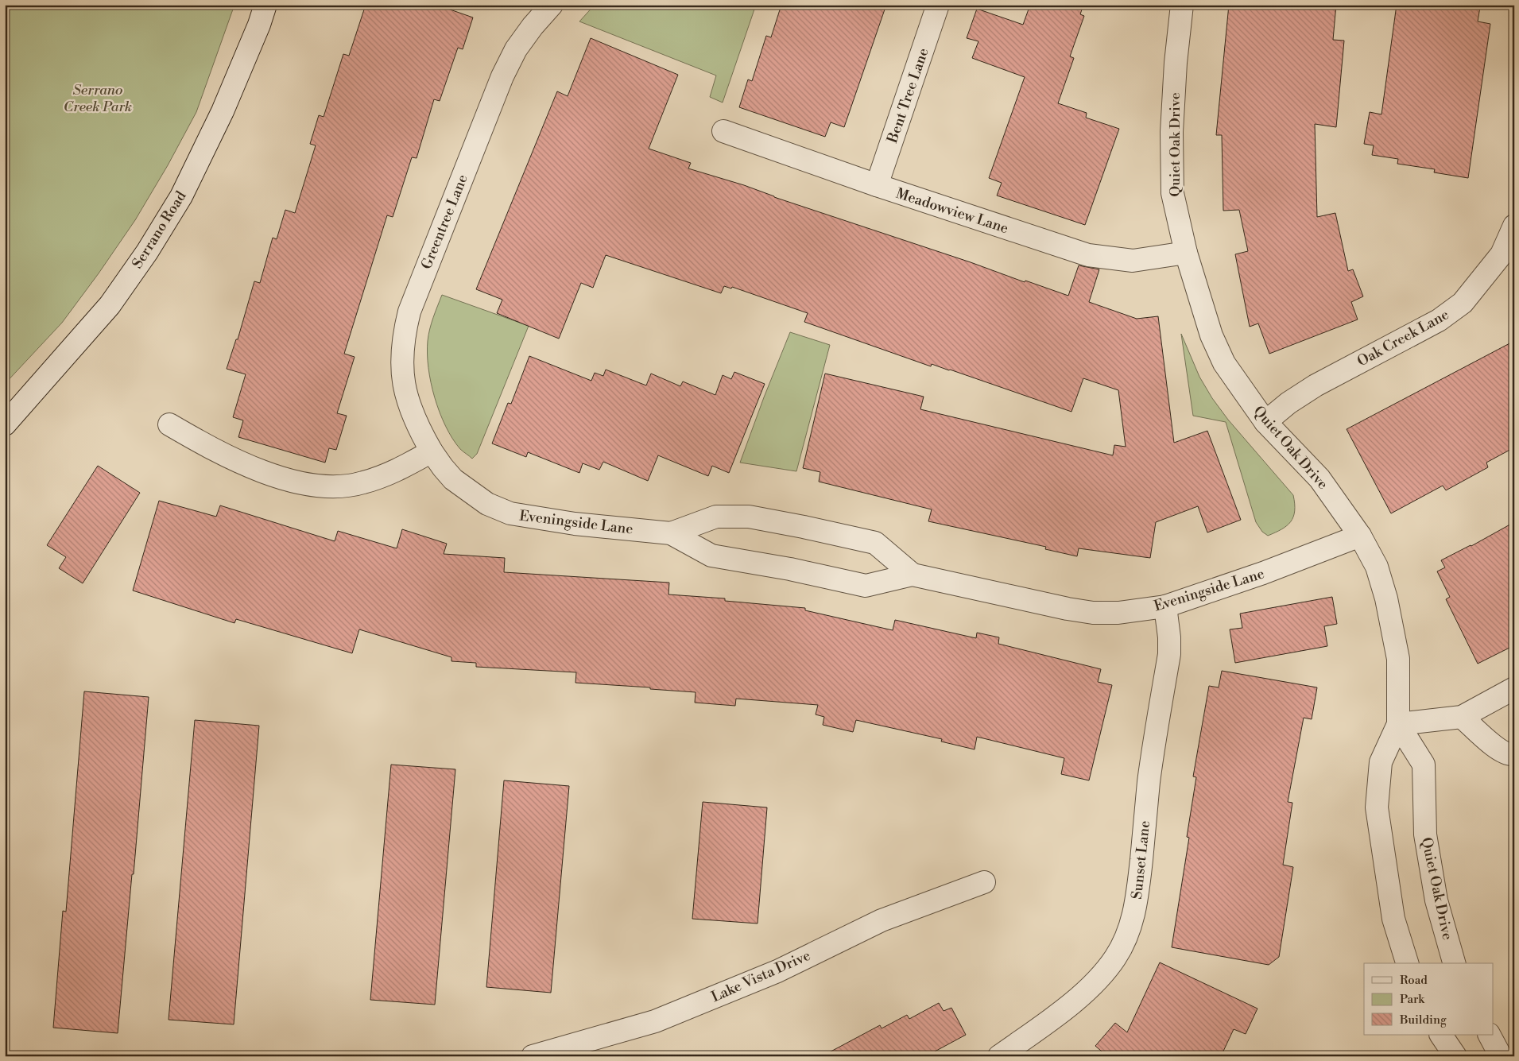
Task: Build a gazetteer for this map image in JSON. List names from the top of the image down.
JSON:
{
  "streets": {
    "street": [
      "Bent Tree Lane",
      "Quiet Oak Drive",
      "Meadowview Lane",
      "Greentree Lane",
      "Serrano Road",
      "Oak Creek Lane",
      "Eveningside Lane",
      "Sunset Lane",
      "Lake Vista Drive"
    ]
  },
  "crossings": [
    ["Bent Tree Lane", "Meadowview Lane"],
    ["Quiet Oak Drive", "Meadowview Lane"],
    ["Quiet Oak Drive", "Oak Creek Lane"],
    ["Quiet Oak Drive", "Eveningside Lane"],
    ["Greentree Lane", "Eveningside Lane"],
    ["Eveningside Lane", "Sunset Lane"]
  ],
  "parks": ["Serrano Creek Park"],
  "legend": ["Road", "Park", "Building"]
}
